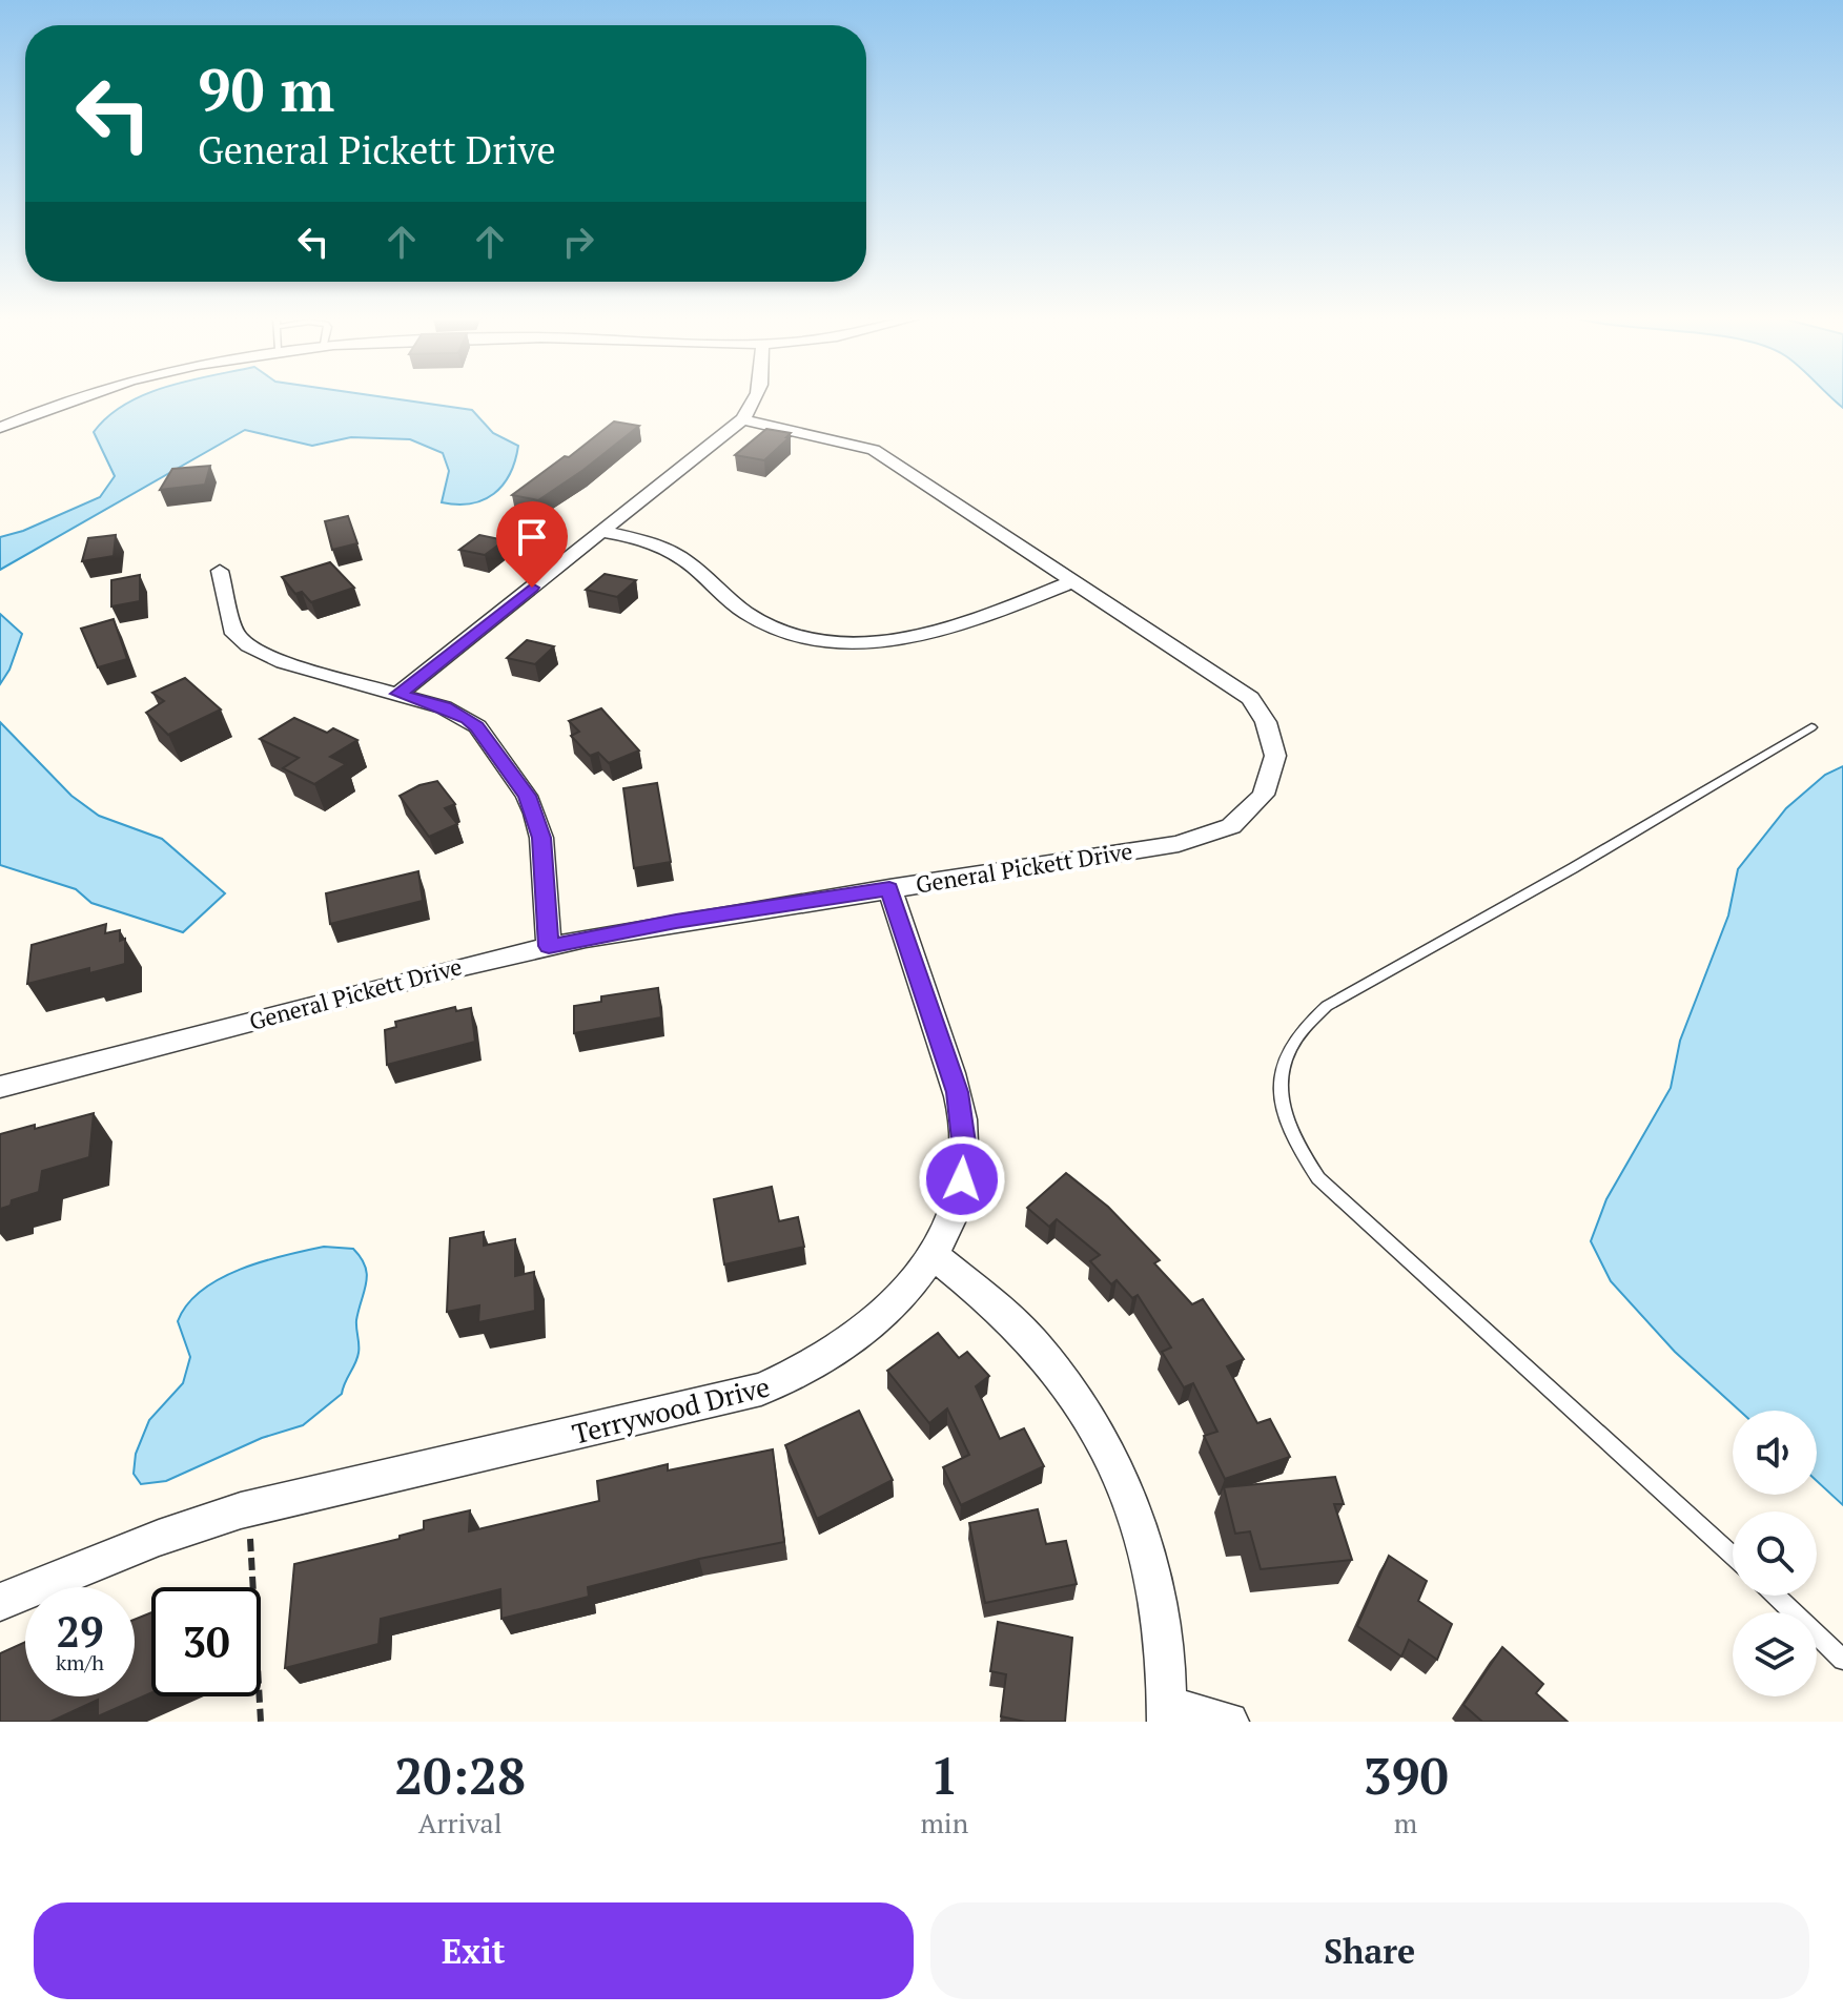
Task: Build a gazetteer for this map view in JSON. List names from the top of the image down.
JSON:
{
  "streets": {
    "street": ["General Pickett Drive", "Terrywood Drive"]
  },
  "crossings": [
    ["General Pickett Drive", "Terrywood Drive"]
  ],
  "page": {
    "turn": ["90 m", "General Pickett Drive"],
    "speed": "29 km/h",
    "limit": "30",
    "eta": [
      "20:28",
      "Arrival",
      "1",
      "min",
      "390",
      "m"
    ],
    "buttons": ["Exit", "Share"]
  }
}
